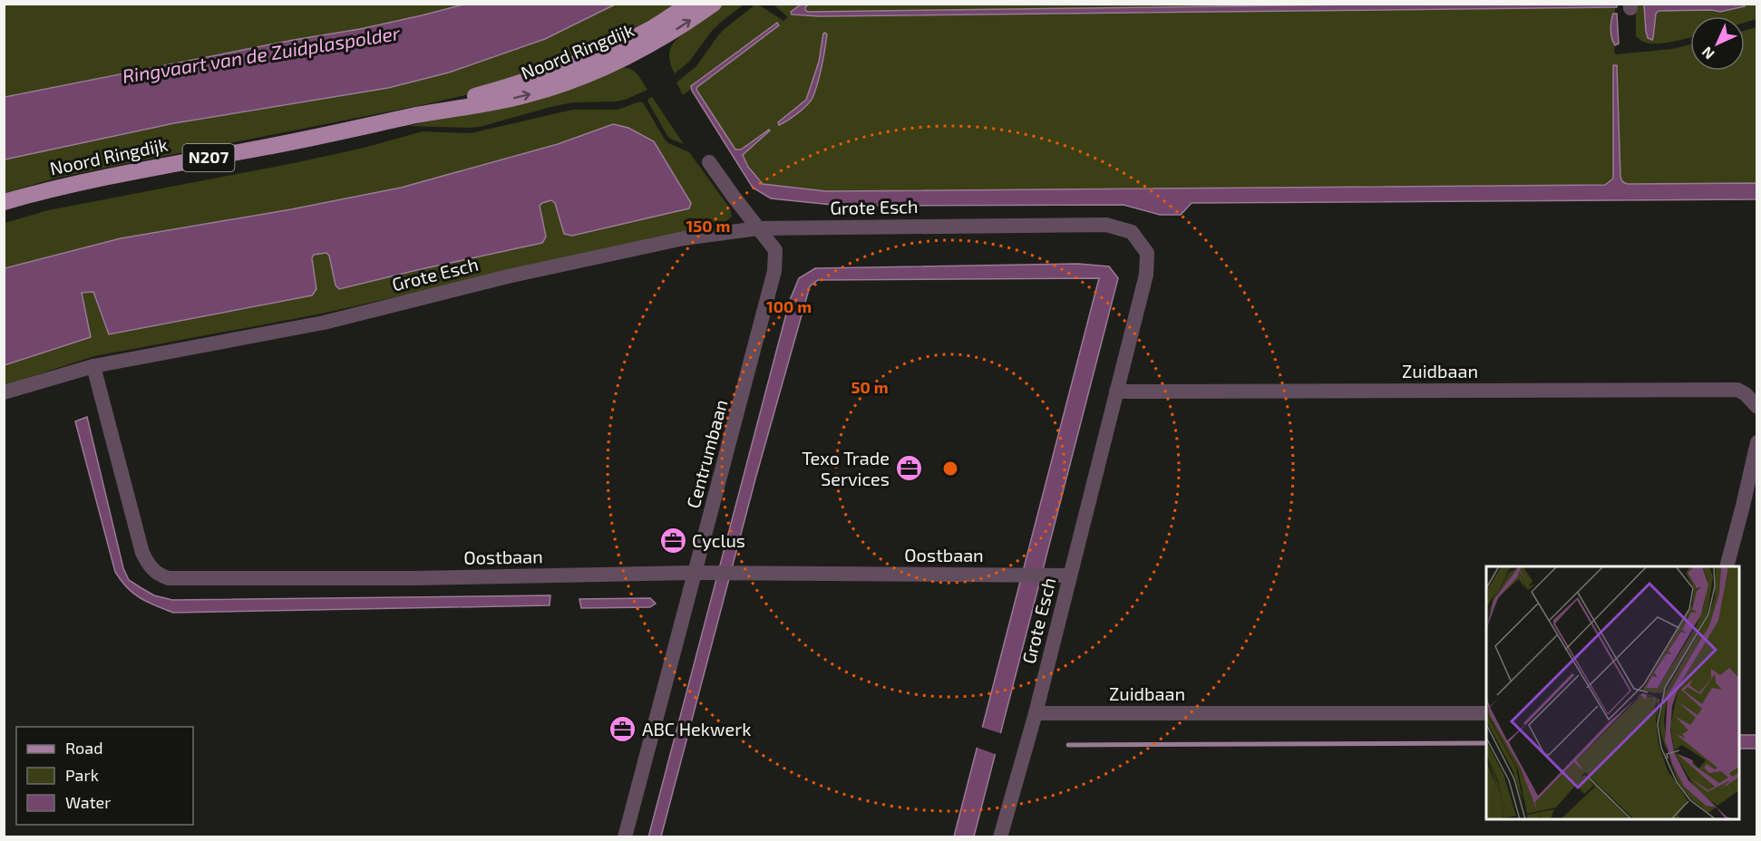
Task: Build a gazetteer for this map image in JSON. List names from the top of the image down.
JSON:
{
  "streets": {
    "main road": ["Noord Ringdijk", "N207"],
    "street": [
      "Grote Esch",
      "Zuidbaan",
      "Centrumbaan",
      "Oostbaan"
    ]
  },
  "crossings": [
    ["Grote Esch", "Zuidbaan"],
    ["Grote Esch", "Centrumbaan"],
    ["Grote Esch", "Oostbaan"],
    ["Centrumbaan", "Oostbaan"]
  ],
  "water": ["Ringvaart van de Zuidplaspolder"],
  "places": {
    "office": ["Texo Trade Services", "Cyclus", "ABC Hekwerk"]
  },
  "legend": ["Road", "Park", "Water"],
  "north": "bottom left",
  "rings": ["150 m", "100 m", "50 m"]
}
